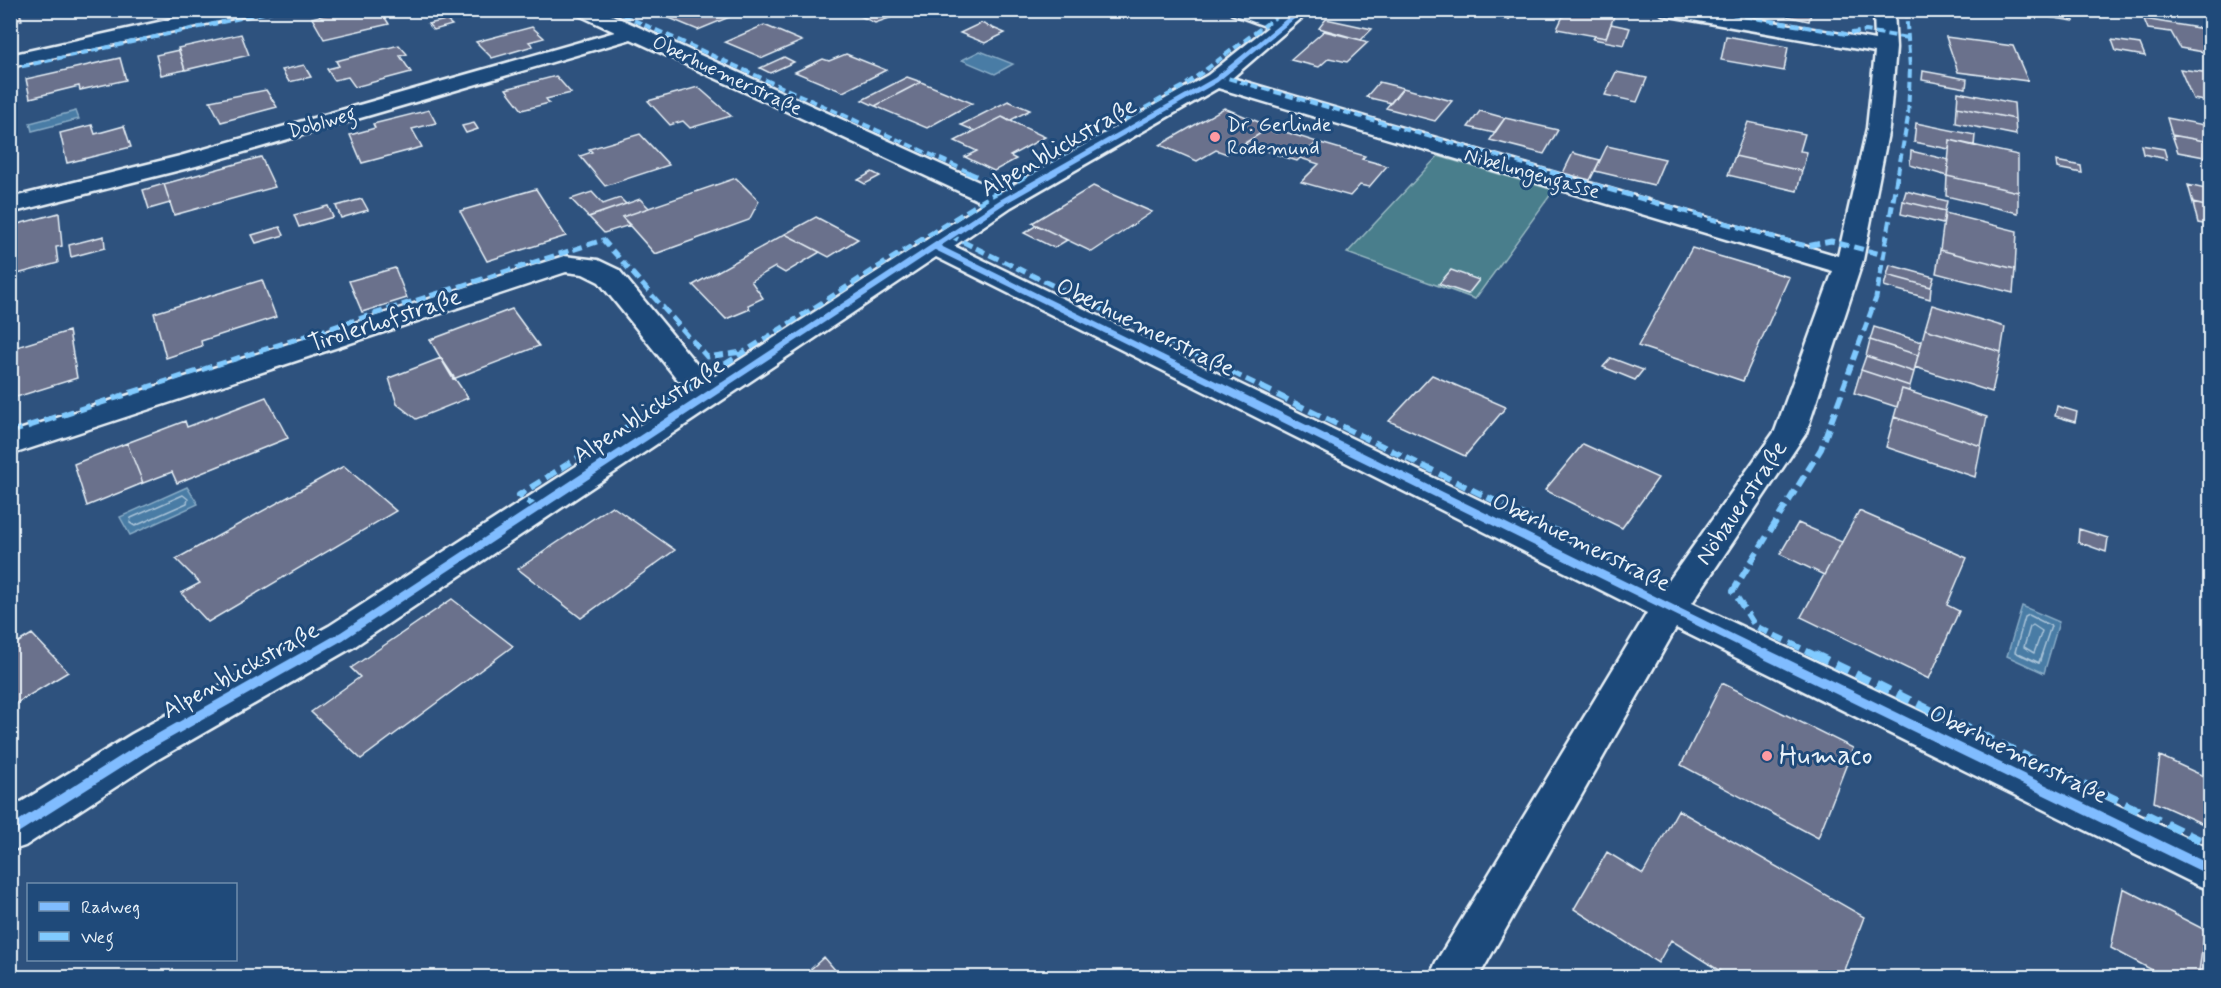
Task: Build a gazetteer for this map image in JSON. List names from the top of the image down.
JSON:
{
  "streets": {
    "street": [
      "Oberhuemerstraße",
      "Doblweg",
      "Alpenblickstraße",
      "Nibelungengasse",
      "Tirolerhofstraße",
      "Nöbauerstraße"
    ]
  },
  "crossings": [
    ["Oberhuemerstraße", "Doblweg"],
    ["Oberhuemerstraße", "Alpenblickstraße"],
    ["Oberhuemerstraße", "Nöbauerstraße"],
    ["Alpenblickstraße", "Nibelungengasse"],
    ["Alpenblickstraße", "Tirolerhofstraße"],
    ["Nibelungengasse", "Nöbauerstraße"]
  ],
  "places": ["Dr. Gerlinde Rodemund", "Humaco"],
  "legend": ["Radweg", "Weg"]
}
